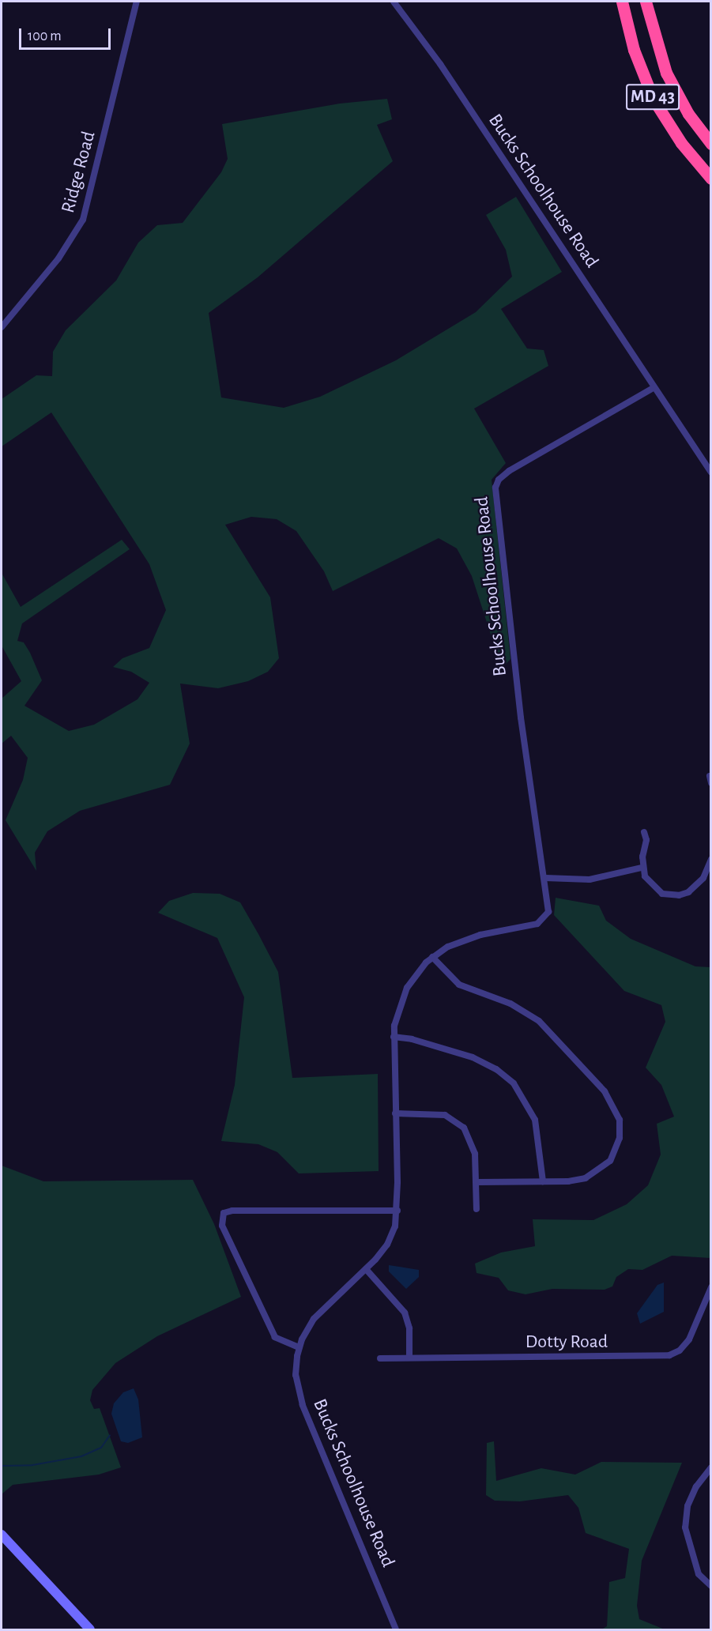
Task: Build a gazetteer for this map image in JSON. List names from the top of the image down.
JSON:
{
  "streets": {
    "highway": ["MD 43"],
    "street": ["Ridge Road", "Bucks Schoolhouse Road", "Dotty Road"]
  },
  "scale_bar": "100 m"
}
